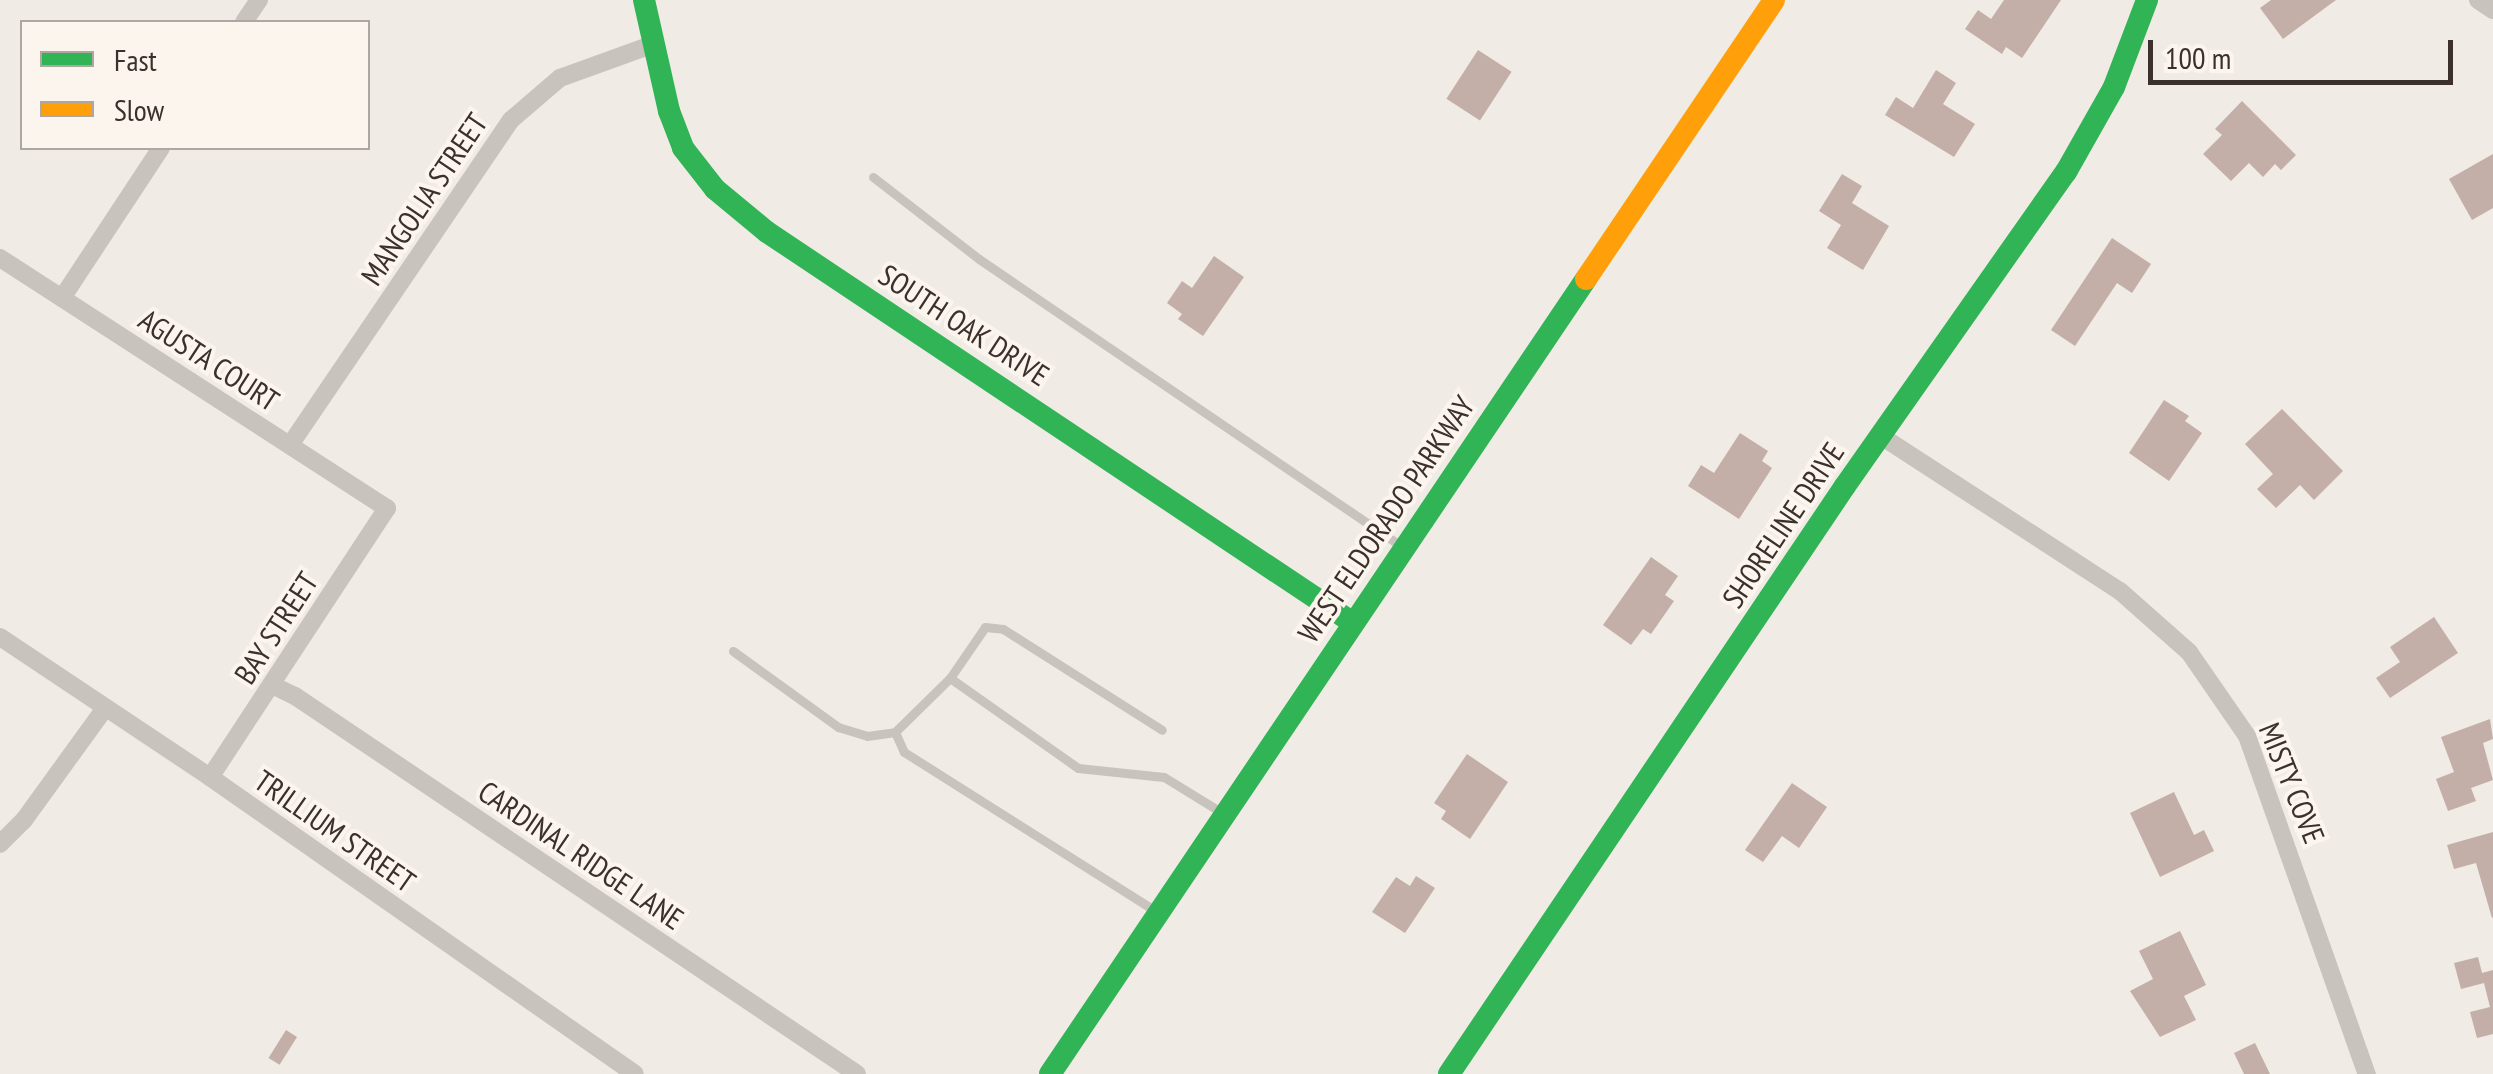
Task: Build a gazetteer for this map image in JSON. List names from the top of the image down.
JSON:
{
  "streets": {
    "street": [
      "MANGOLIA STREET",
      "SOUTH OAK DRIVE",
      "AGUSTA COURT",
      "WEST ELDORADO PARKWAY",
      "SHORELINE DRIVE",
      "BAY STREET",
      "MISTY COVE",
      "TRILLIUM STREET",
      "CARDINAL RIDGE LANE"
    ]
  },
  "crossings": [
    ["MANGOLIA STREET", "SOUTH OAK DRIVE"],
    ["MANGOLIA STREET", "AGUSTA COURT"],
    ["SOUTH OAK DRIVE", "WEST ELDORADO PARKWAY"],
    ["AGUSTA COURT", "BAY STREET"],
    ["SHORELINE DRIVE", "MISTY COVE"],
    ["BAY STREET", "TRILLIUM STREET"],
    ["BAY STREET", "CARDINAL RIDGE LANE"]
  ],
  "legend": ["Fast", "Slow"],
  "scale_bar": "100 m"
}
